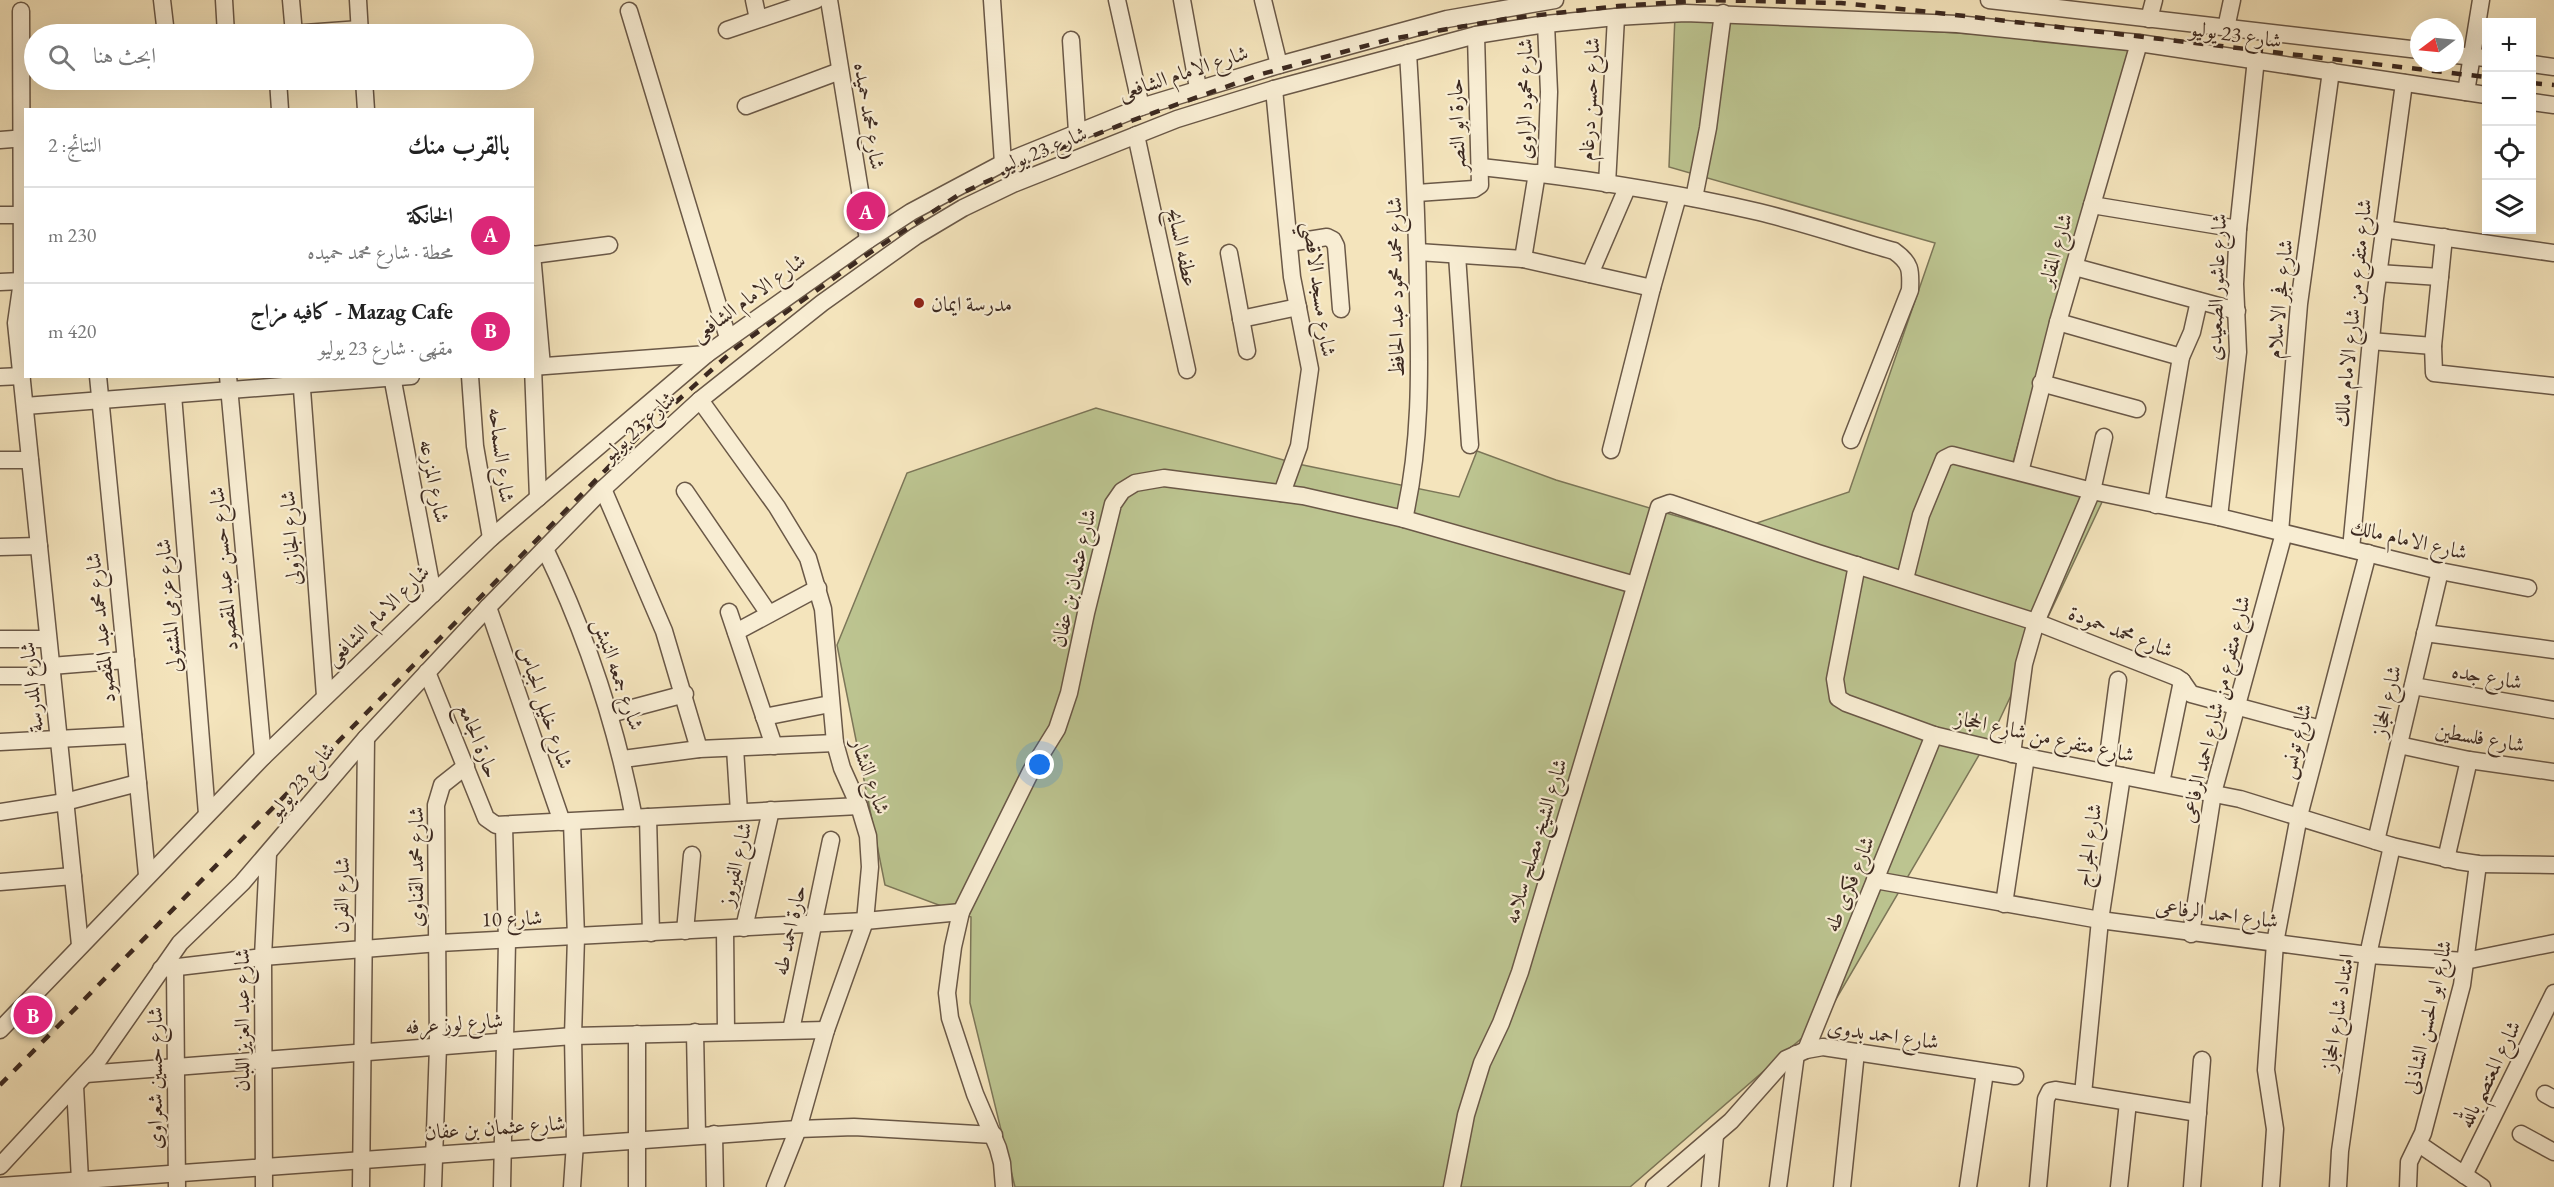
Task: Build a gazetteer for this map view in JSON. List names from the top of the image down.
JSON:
{
  "streets": {
    "street": [
      "شارع 23 يوليو",
      "شارع الامام الشافعى",
      "شارع محمود الراوى",
      "شارع حسن درغام",
      "شارع محمد حميده",
      "حارة ابو النصر",
      "عطفه السايح",
      "شارع المقابر",
      "شارع محمد محمود عبد الحافظ",
      "شارع عاشور الصعيدى",
      "شارع مسجد الاقصي",
      "شارع فجر الاسلام",
      "شارع متفرع من شارع الامام مالك",
      "شارع السماحه",
      "شارع المزرعه",
      "شارع الجازولى",
      "شارع الامام مالك",
      "شارع حسن عبد المقصود",
      "شارع عثمان بن عفان",
      "شارع عزمى المشتولى",
      "شارع محمد عبد المقصود",
      "شارع محمد حمودة",
      "شارع جمعه النيش",
      "شارع جده",
      "شارع المدرسة",
      "شارع الحجاز",
      "شارع خليل الجباس",
      "شارع متفرع من شارع احمد الرفاعى",
      "شارع متفرع من شارع الحجاز",
      "شارع فلسطين",
      "حارة الجامع",
      "شارع تونس",
      "شارع النشار",
      "شارع الشيخ مصلح سلامه",
      "شارع الجراج",
      "شارع الفيروز",
      "شارع محمد القناوى",
      "شارع فكرى طه",
      "شارع الفرن",
      "شارع احمد الرفاعى",
      "شارع 10",
      "حارة احمد طه",
      "امتداد شارع الحجاز",
      "شارع ابو الحسن الشاذلى",
      "شارع عبد العزيز اللبان",
      "شارع لوز عرفه",
      "شارع احمد بدوى",
      "شارع المعتصم بالله",
      "شارع حسين شعراوى"
    ]
  },
  "crossings": [
    ["شارع 23 يوليو", "شارع الامام الشافعى"],
    ["شارع 23 يوليو", "شارع محمود الراوى"],
    ["شارع 23 يوليو", "شارع حسن درغام"],
    ["شارع 23 يوليو", "حارة ابو النصر"],
    ["شارع 23 يوليو", "عطفه السايح"],
    ["شارع 23 يوليو", "شارع المقابر"],
    ["شارع 23 يوليو", "شارع محمد محمود عبد الحافظ"],
    ["شارع 23 يوليو", "شارع عاشور الصعيدى"],
    ["شارع 23 يوليو", "شارع مسجد الاقصي"],
    ["شارع 23 يوليو", "شارع فجر الاسلام"],
    ["شارع 23 يوليو", "شارع متفرع من شارع الامام مالك"],
    ["شارع 23 يوليو", "شارع الجازولى"],
    ["شارع 23 يوليو", "شارع حسن عبد المقصود"],
    ["شارع 23 يوليو", "شارع عزمى المشتولى"],
    ["شارع 23 يوليو", "شارع محمد عبد المقصود"],
    ["شارع 23 يوليو", "شارع جمعه النيش"],
    ["شارع 23 يوليو", "شارع المدرسة"],
    ["شارع 23 يوليو", "شارع خليل الجباس"],
    ["شارع 23 يوليو", "حارة الجامع"],
    ["شارع 23 يوليو", "شارع النشار"],
    ["شارع 23 يوليو", "شارع الفرن"],
    ["شارع 23 يوليو", "شارع 10"],
    ["شارع 23 يوليو", "شارع عبد العزيز اللبان"],
    ["شارع 23 يوليو", "شارع لوز عرفه"],
    ["شارع 23 يوليو", "شارع حسين شعراوى"],
    ["شارع الامام الشافعى", "شارع محمد حميده"],
    ["شارع الامام الشافعى", "شارع السماحه"],
    ["شارع الامام الشافعى", "شارع المزرعه"],
    ["شارع الامام الشافعى", "شارع الجازولى"],
    ["حارة ابو النصر", "شارع محمد محمود عبد الحافظ"],
    ["شارع محمد محمود عبد الحافظ", "شارع عثمان بن عفان"],
    ["شارع مسجد الاقصي", "شارع عثمان بن عفان"],
    ["شارع فجر الاسلام", "شارع الامام مالك"],
    ["شارع فجر الاسلام", "شارع متفرع من شارع احمد الرفاعى"],
    ["شارع متفرع من شارع الامام مالك", "شارع الامام مالك"],
    ["شارع الامام مالك", "شارع الحجاز"],
    ["شارع الامام مالك", "شارع متفرع من شارع احمد الرفاعى"],
    ["شارع الامام مالك", "شارع تونس"],
    ["شارع عثمان بن عفان", "شارع خليل الجباس"],
    ["شارع عثمان بن عفان", "شارع النشار"],
    ["شارع عثمان بن عفان", "شارع الشيخ مصلح سلامه"],
    ["شارع عثمان بن عفان", "شارع محمد القناوى"],
    ["شارع عثمان بن عفان", "شارع الفرن"],
    ["شارع عثمان بن عفان", "شارع 10"],
    ["شارع عثمان بن عفان", "شارع عبد العزيز اللبان"],
    ["شارع عثمان بن عفان", "شارع حسين شعراوى"],
    ["شارع محمد حمودة", "شارع متفرع من شارع احمد الرفاعى"],
    ["شارع محمد حمودة", "شارع تونس"],
    ["شارع جمعه النيش", "شارع 10"],
    ["شارع جده", "شارع الحجاز"],
    ["شارع الحجاز", "شارع متفرع من شارع الحجاز"],
    ["شارع الحجاز", "شارع فلسطين"],
    ["شارع الحجاز", "امتداد شارع الحجاز"],
    ["شارع خليل الجباس", "شارع 10"],
    ["شارع خليل الجباس", "شارع لوز عرفه"],
    ["شارع متفرع من شارع احمد الرفاعى", "شارع متفرع من شارع الحجاز"],
    ["شارع متفرع من شارع احمد الرفاعى", "شارع احمد الرفاعى"],
    ["شارع متفرع من شارع الحجاز", "شارع تونس"],
    ["شارع متفرع من شارع الحجاز", "شارع الشيخ مصلح سلامه"],
    ["شارع متفرع من شارع الحجاز", "شارع الجراج"],
    ["شارع متفرع من شارع الحجاز", "شارع فكرى طه"],
    ["شارع متفرع من شارع الحجاز", "امتداد شارع الحجاز"],
    ["شارع متفرع من شارع الحجاز", "شارع ابو الحسن الشاذلى"],
    ["حارة الجامع", "شارع محمد القناوى"],
    ["شارع تونس", "شارع احمد الرفاعى"],
    ["شارع النشار", "شارع 10"],
    ["شارع النشار", "شارع لوز عرفه"],
    ["شارع الجراج", "شارع احمد الرفاعى"],
    ["شارع الفيروز", "شارع 10"],
    ["شارع محمد القناوى", "شارع 10"],
    ["شارع محمد القناوى", "شارع لوز عرفه"],
    ["شارع فكرى طه", "شارع احمد الرفاعى"],
    ["شارع فكرى طه", "شارع احمد بدوى"],
    ["شارع الفرن", "شارع 10"],
    ["شارع الفرن", "شارع لوز عرفه"],
    ["شارع احمد الرفاعى", "امتداد شارع الحجاز"],
    ["شارع احمد الرفاعى", "شارع ابو الحسن الشاذلى"],
    ["شارع 10", "حارة احمد طه"],
    ["شارع 10", "شارع عبد العزيز اللبان"],
    ["شارع 10", "شارع حسين شعراوى"],
    ["حارة احمد طه", "شارع لوز عرفه"],
    ["شارع عبد العزيز اللبان", "شارع لوز عرفه"],
    ["شارع لوز عرفه", "شارع حسين شعراوى"]
  ],
  "places": ["مدرسة ايمان"],
  "north": "left",
  "page": {
    "map_buttons": ["+", "−"],
    "search": "ابحث هنا",
    "heading": ["بالقرب منك", "النتائج: 2"],
    "list": [
      {
        "mark": "A",
        "name": "الخانكة",
        "note": "محطة · شارع محمد حميده",
        "value": "230 m"
      },
      {
        "mark": "B",
        "name": "Mazag Cafe - كافيه مزاج",
        "note": "مقهى · شارع 23 يوليو",
        "value": "420 m"
      }
    ],
    "pins": ["A", "B"]
  }
}
